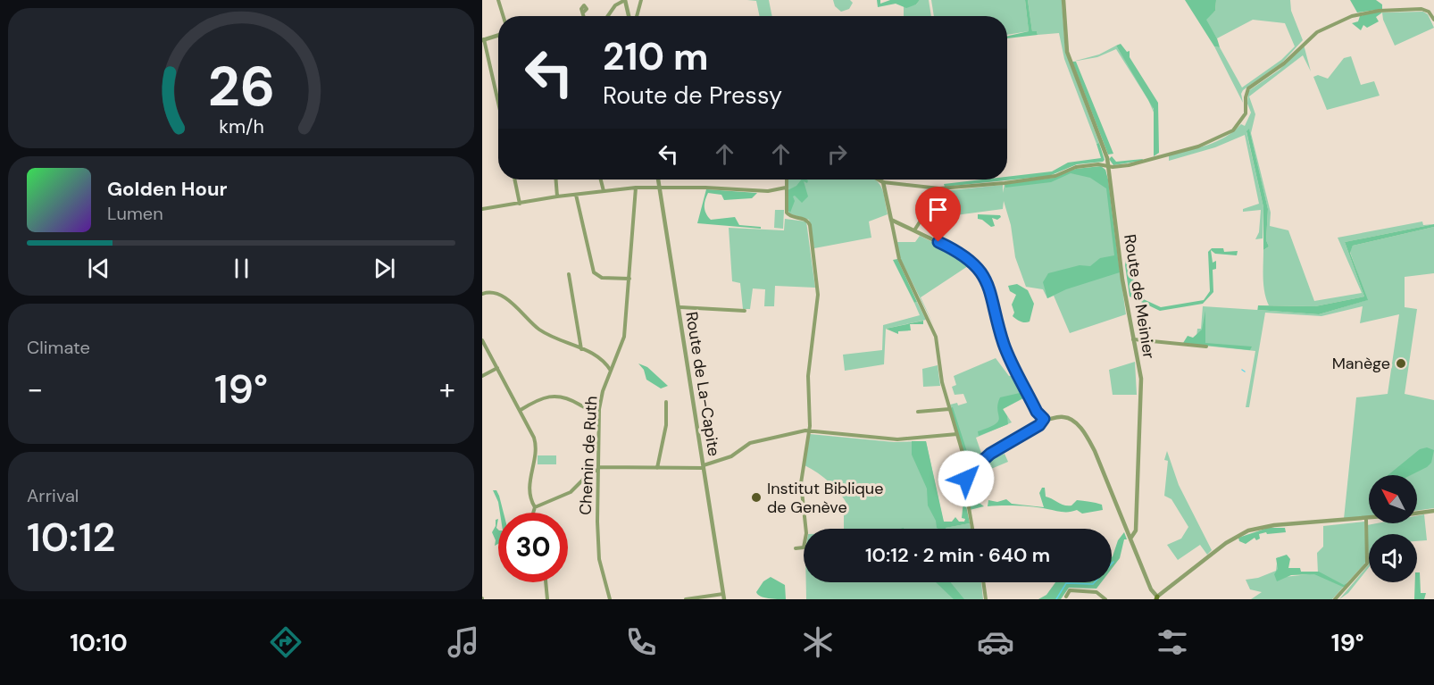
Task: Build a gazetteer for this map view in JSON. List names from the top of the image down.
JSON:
{
  "streets": {
    "street": ["Route de Meinier", "Route de La-Capite", "Chemin de Ruth"]
  },
  "places": ["Manège", "Institut Biblique de Genève"],
  "north": "top left",
  "page": {
    "turn": ["210 m", "Route de Pressy"],
    "song": ["Golden Hour", "Lumen"],
    "tile": [
      "Climate",
      ["Arrival", "10:12"]
    ],
    "heat": ["−", "19°", "+"],
    "limit": "30",
    "trip": "10:12 · 2 min · 640 m",
    "tabs": ["10:10", "19°"],
    "gauge": ["26", "km/h"]
  }
}
